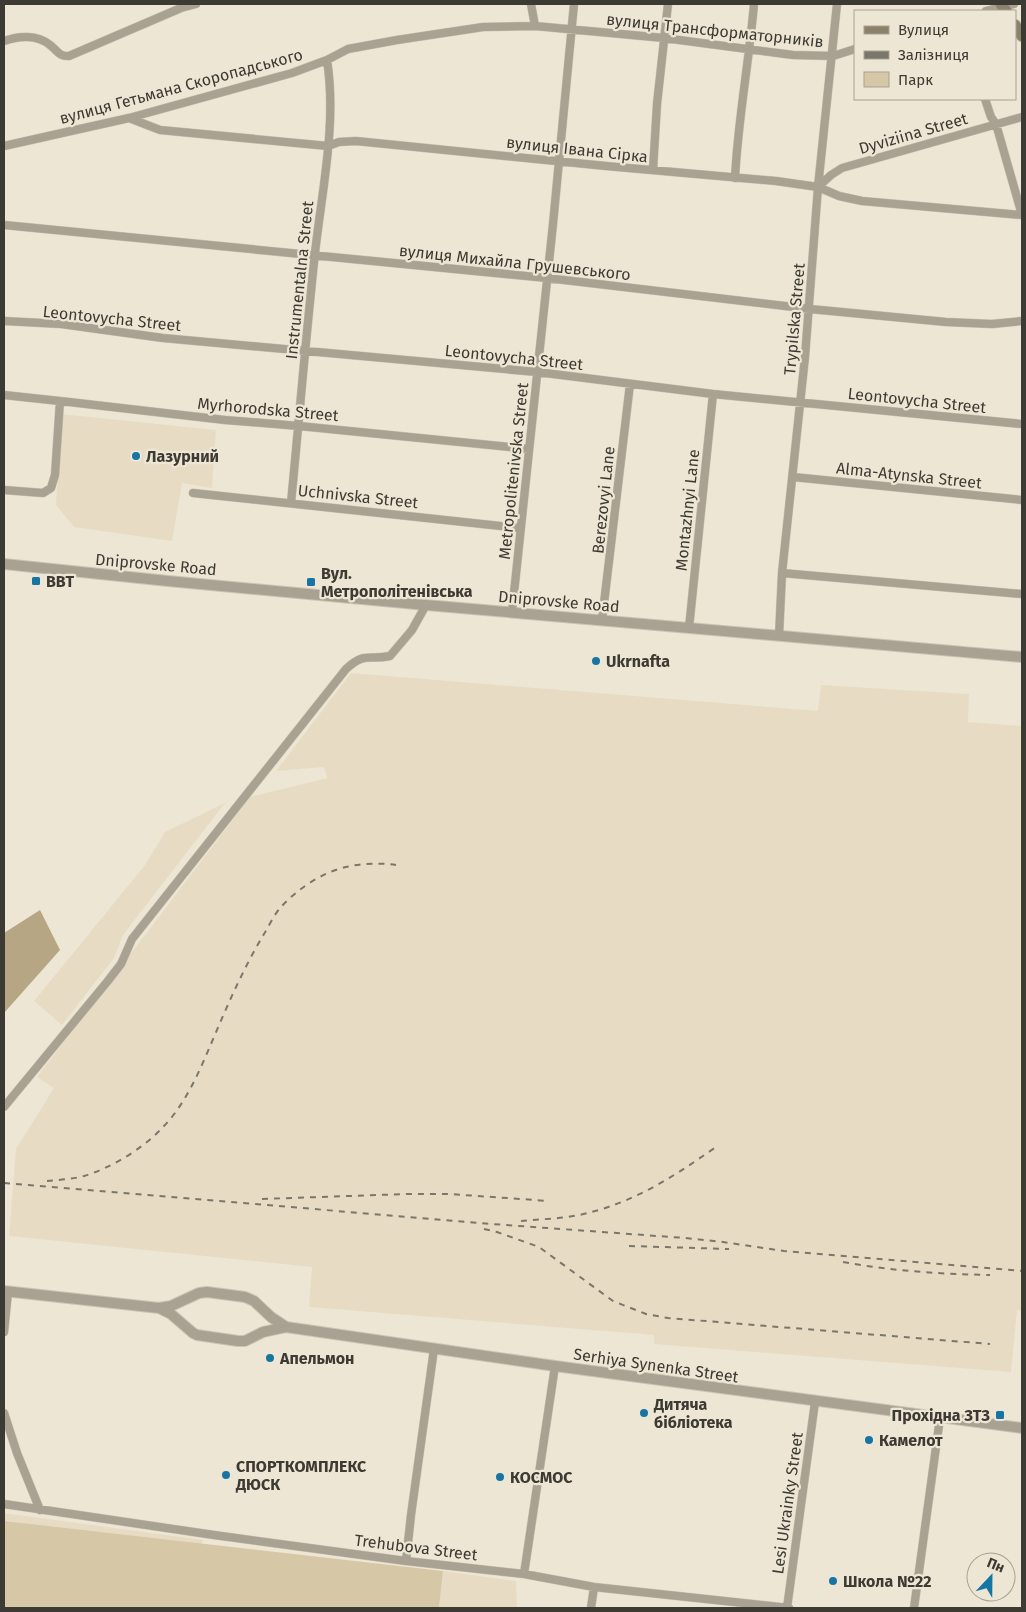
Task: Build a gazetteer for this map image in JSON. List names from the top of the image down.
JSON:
{
  "streets": {
    "street": [
      "вулиця Трансформаторників",
      "вулиця Гетьмана Скоропадського",
      "Dyviziina Street",
      "вулиця Івана Сірка",
      "вулиця Михайла Грушевського",
      "Instrumentalna Street",
      "Leontovycha Street",
      "Trypilska Street",
      "Myrhorodska Street",
      "Metropolitenivska Street",
      "Alma-Atynska Street",
      "Uchnivska Street",
      "Berezovyi Lane",
      "Montazhnyi Lane",
      "Dniprovske Road",
      "Serhiya Synenka Street",
      "Lesi Ukrainky Street",
      "Trehubova Street"
    ]
  },
  "crossings": [
    ["вулиця Трансформаторників", "вулиця Гетьмана Скоропадського"],
    ["вулиця Трансформаторників", "Trypilska Street"],
    ["вулиця Трансформаторників", "Metropolitenivska Street"],
    ["вулиця Гетьмана Скоропадського", "вулиця Івана Сірка"],
    ["вулиця Гетьмана Скоропадського", "Instrumentalna Street"],
    ["вулиця Гетьмана Скоропадського", "Metropolitenivska Street"],
    ["Dyviziina Street", "вулиця Івана Сірка"],
    ["Dyviziina Street", "Trypilska Street"],
    ["вулиця Івана Сірка", "Instrumentalna Street"],
    ["вулиця Івана Сірка", "Trypilska Street"],
    ["вулиця Івана Сірка", "Metropolitenivska Street"],
    ["вулиця Михайла Грушевського", "Instrumentalna Street"],
    ["вулиця Михайла Грушевського", "Trypilska Street"],
    ["вулиця Михайла Грушевського", "Metropolitenivska Street"],
    ["Instrumentalna Street", "Leontovycha Street"],
    ["Instrumentalna Street", "Myrhorodska Street"],
    ["Instrumentalna Street", "Uchnivska Street"],
    ["Leontovycha Street", "Trypilska Street"],
    ["Leontovycha Street", "Metropolitenivska Street"],
    ["Leontovycha Street", "Berezovyi Lane"],
    ["Leontovycha Street", "Montazhnyi Lane"],
    ["Trypilska Street", "Alma-Atynska Street"],
    ["Trypilska Street", "Dniprovske Road"],
    ["Myrhorodska Street", "Metropolitenivska Street"],
    ["Metropolitenivska Street", "Uchnivska Street"],
    ["Metropolitenivska Street", "Dniprovske Road"],
    ["Berezovyi Lane", "Dniprovske Road"],
    ["Montazhnyi Lane", "Dniprovske Road"],
    ["Serhiya Synenka Street", "Lesi Ukrainky Street"],
    ["Lesi Ukrainky Street", "Trehubova Street"]
  ],
  "places": {
    "other": [
      "Лазурний",
      "Ukrnafta",
      "Апельмон",
      "Дитяча бібліотека",
      "Камелот",
      "СПОРТКОМПЛЕКС ДЮСК",
      "КОСМОС",
      "Школа №22"
    ],
    "transit": ["ВВТ", "Вул. Метрополітенівська", "Прохідна ЗТЗ"]
  },
  "legend": ["Вулиця", "Залізниця", "Парк"],
  "north": "top"
}
